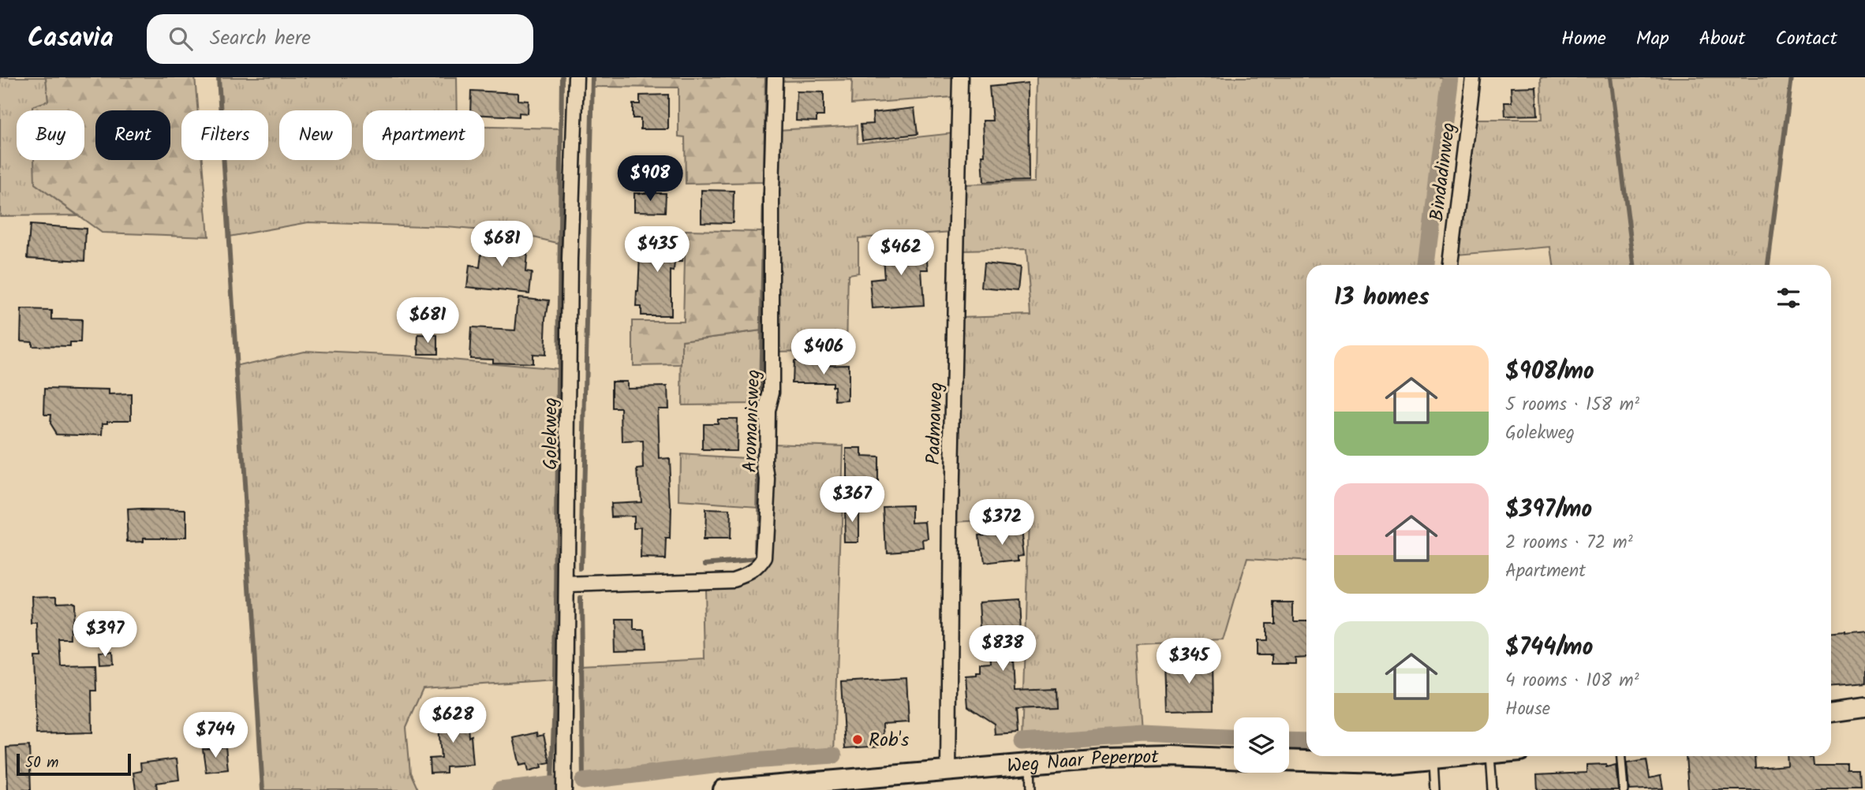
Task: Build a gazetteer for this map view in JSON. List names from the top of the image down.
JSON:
{
  "streets": {
    "street": [
      "Bindadinweg",
      "Aromanisweg",
      "Padmaweg",
      "Golekweg",
      "Weg Naar Peperpot"
    ]
  },
  "crossings": [
    ["Aromanisweg", "Golekweg"],
    ["Padmaweg", "Weg Naar Peperpot"]
  ],
  "places": ["Rob's"],
  "scale_bar": "50 m",
  "page": {
    "header": "Casavia",
    "search": "Search here",
    "nav": [
      "Home",
      "Map",
      "About",
      "Contact"
    ],
    "chip": [
      "Buy",
      "Rent",
      "Filters",
      "New",
      "Apartment"
    ],
    "price": [
      "$908",
      "$681",
      "$435",
      "$462",
      "$681",
      "$406",
      "$367",
      "$372",
      "$397",
      "$838",
      "$345",
      "$628",
      "$744"
    ],
    "heading": "13 homes",
    "list": [
      {
        "name": "$908/mo",
        "note": "5 rooms · 158 m² · Golekweg"
      },
      {
        "name": "$397/mo",
        "note": "2 rooms · 72 m² · Apartment"
      },
      {
        "name": "$744/mo",
        "note": "4 rooms · 108 m² · House"
      }
    ],
    "scale": "50 m"
  }
}
